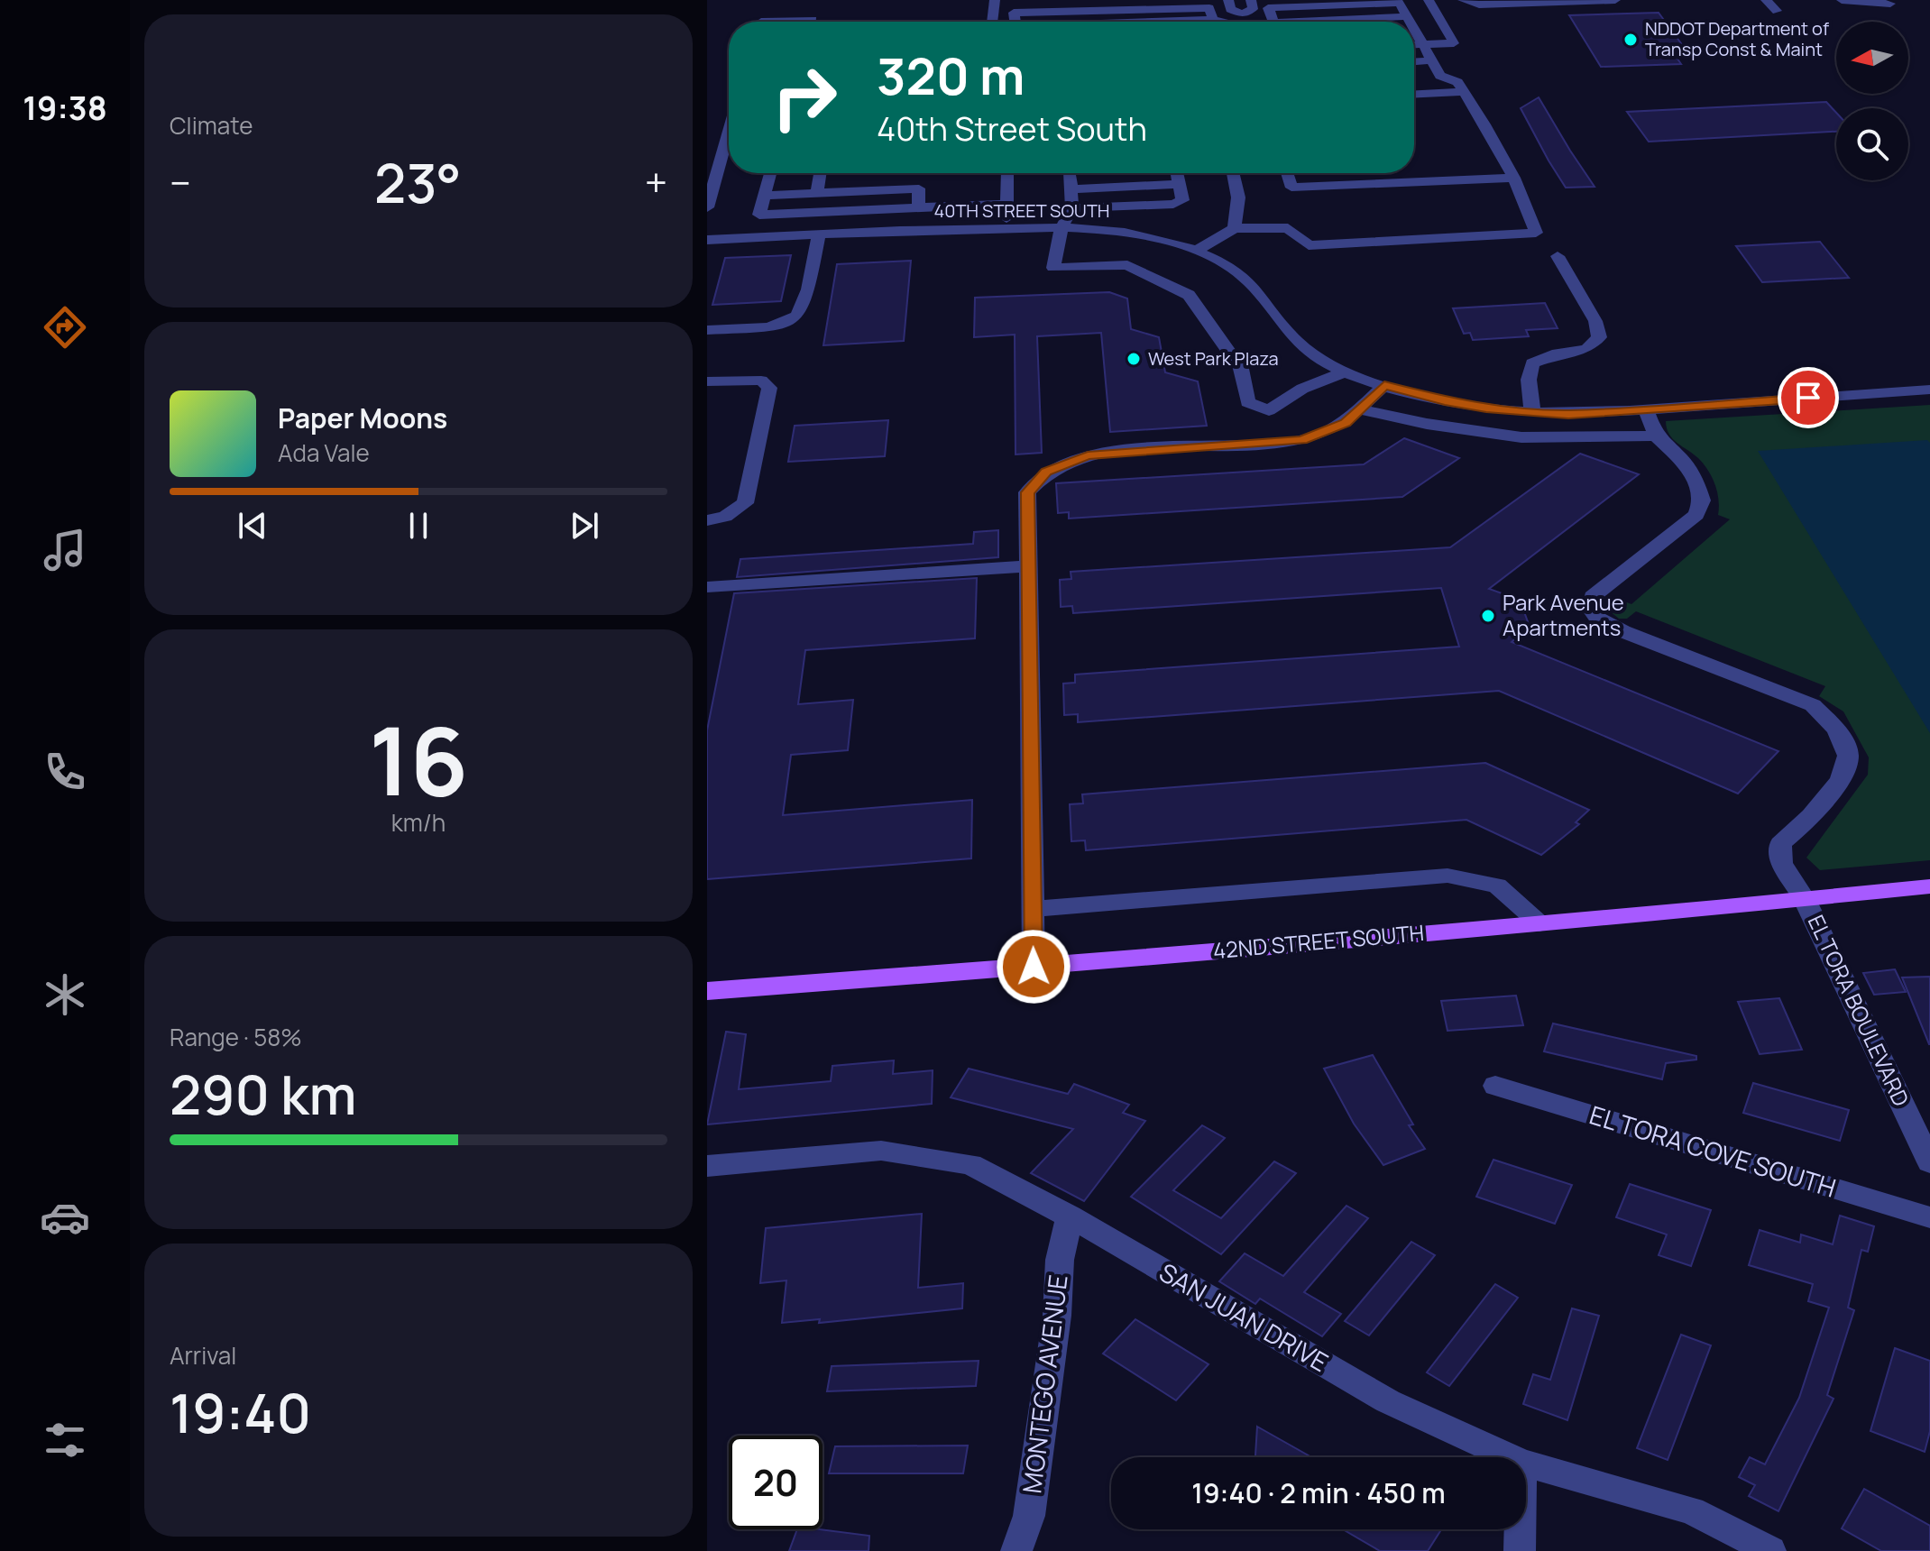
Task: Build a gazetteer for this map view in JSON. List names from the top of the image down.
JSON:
{
  "streets": {
    "main road": ["42ND STREET SOUTH"],
    "street": [
      "40TH STREET SOUTH",
      "EL TORA BOULEVARD",
      "EL TORA COVE SOUTH",
      "SAN JUAN DRIVE",
      "MONTEGO AVENUE"
    ]
  },
  "crossings": [
    ["42ND STREET SOUTH", "EL TORA BOULEVARD"],
    ["SAN JUAN DRIVE", "MONTEGO AVENUE"]
  ],
  "places": ["NDDOT Department of Transp Const & Maint", "West Park Plaza", "Park Avenue Apartments"],
  "north": "left",
  "page": {
    "tabs": "19:38",
    "tile": [
      "Climate",
      ["16", "km/h"],
      ["Range · 58%", "290 km"],
      ["Arrival", "19:40"]
    ],
    "turn": ["320 m", "40th Street South"],
    "heat": ["−", "23°", "+"],
    "song": ["Paper Moons", "Ada Vale"],
    "limit": "20",
    "trip": "19:40 · 2 min · 450 m"
  }
}
